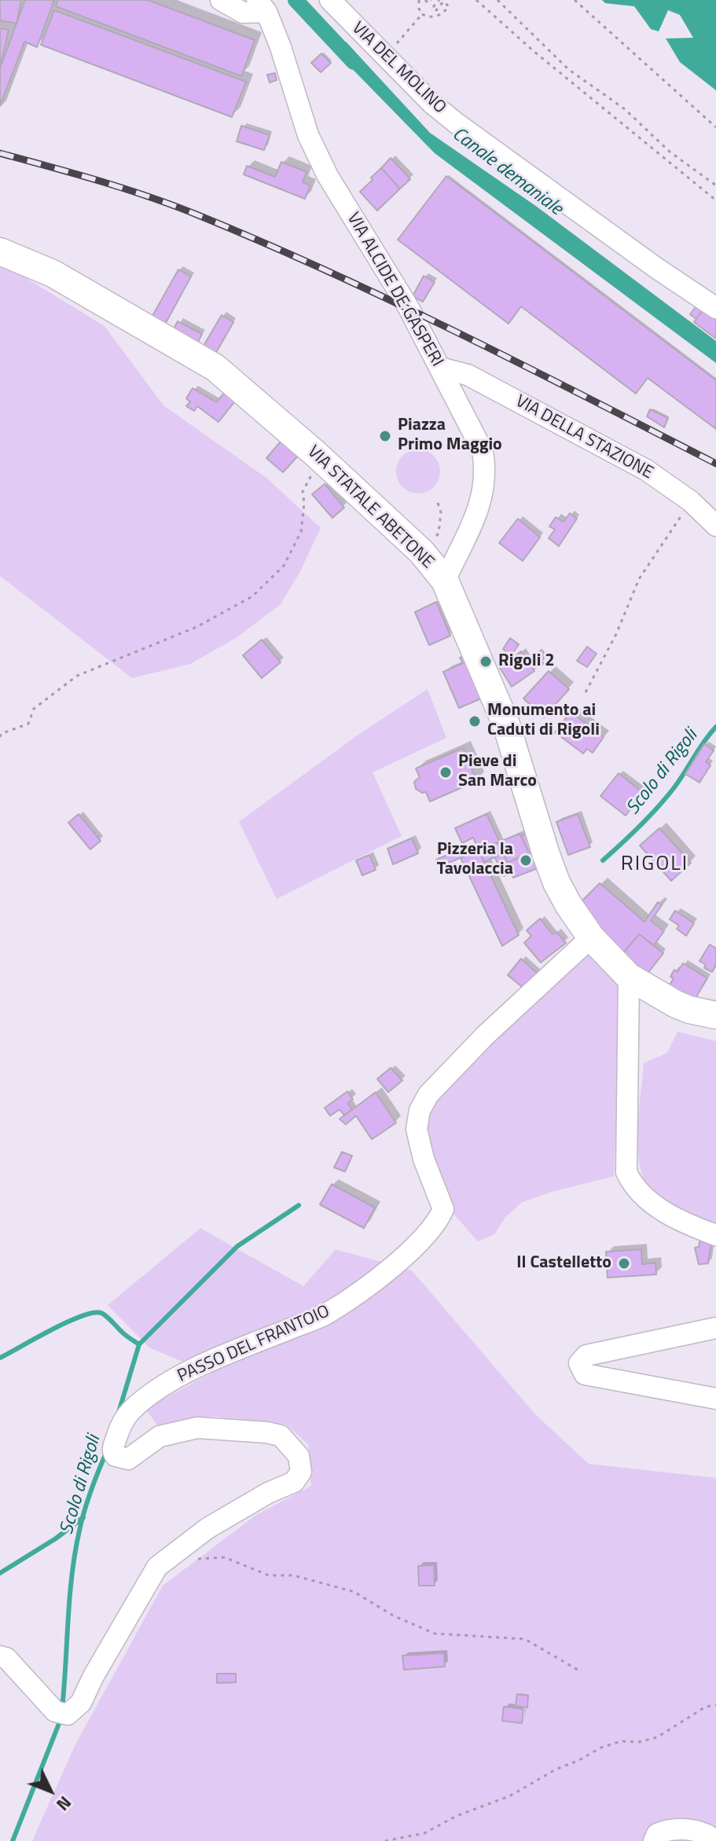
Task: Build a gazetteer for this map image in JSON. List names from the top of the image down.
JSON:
{
  "streets": {
    "main road": ["VIA STATALE ABETONE"],
    "street": [
      "VIA DEL MOLINO",
      "VIA ALCIDE DE GASPERI",
      "VIA DELLA STAZIONE",
      "PASSO DEL FRANTOIO"
    ]
  },
  "crossings": [
    ["VIA ALCIDE DE GASPERI", "VIA DELLA STAZIONE"],
    ["VIA ALCIDE DE GASPERI", "VIA STATALE ABETONE"],
    ["VIA STATALE ABETONE", "PASSO DEL FRANTOIO"]
  ],
  "districts": ["RIGOLI"],
  "water": ["Canale demaniale", "Scolo di Rigoli"],
  "places": [
    "Piazza Primo Maggio",
    "Rigoli 2",
    "Monumento ai Caduti di Rigoli",
    "Pieve di San Marco",
    "Pizzeria la Tavolaccia",
    "Il Castelletto"
  ],
  "north": "bottom right"
}
